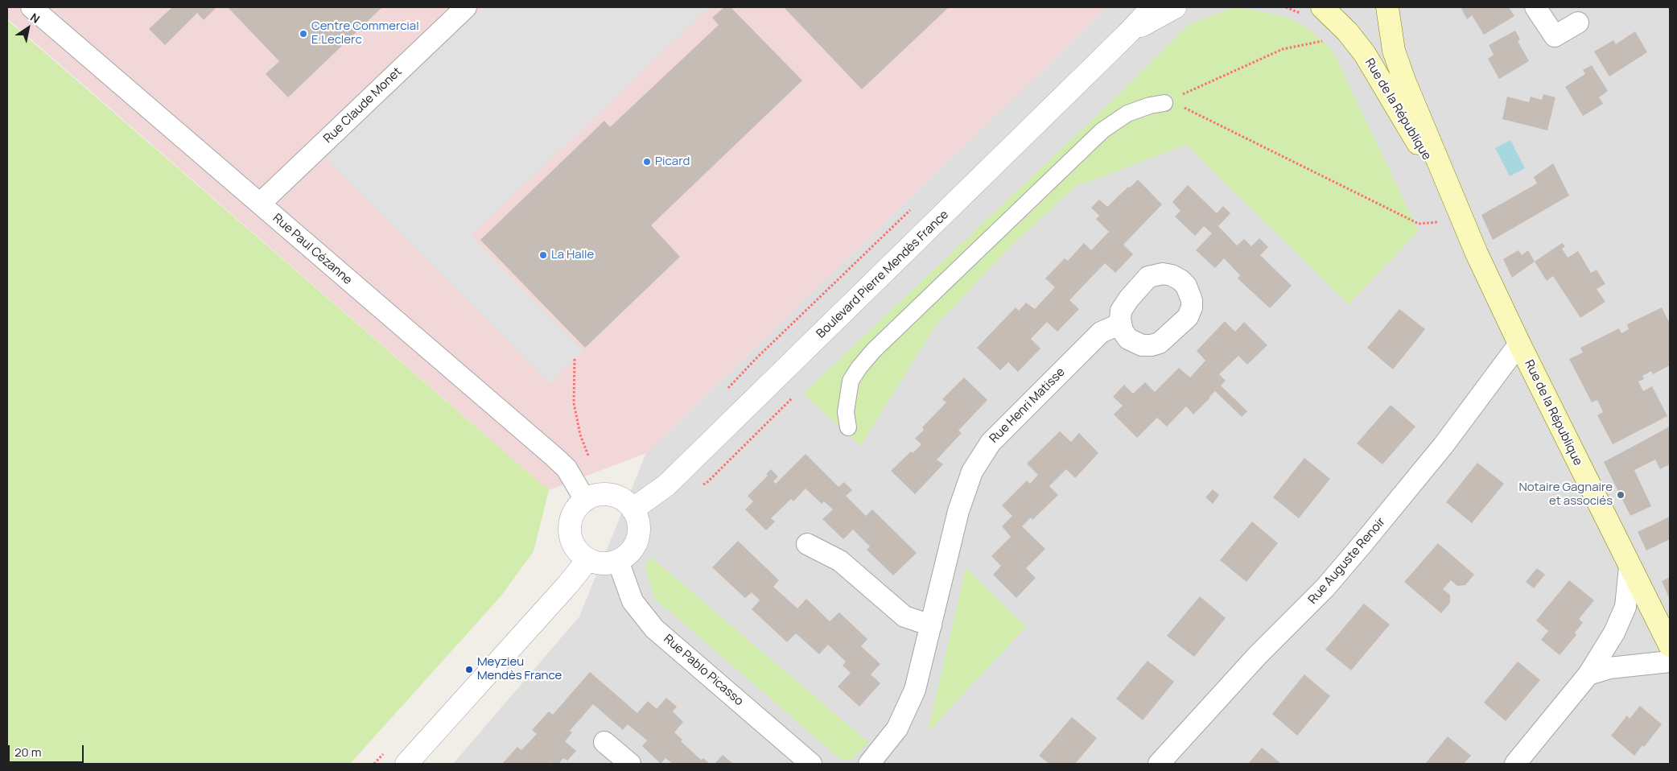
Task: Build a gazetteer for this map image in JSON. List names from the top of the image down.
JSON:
{
  "streets": {
    "main road": ["Rue de la République"],
    "street": [
      "Rue Claude Monet",
      "Rue Paul Cézanne",
      "Boulevard Pierre Mendès France",
      "Rue Henri Matisse",
      "Rue Auguste Renoir",
      "Rue Pablo Picasso"
    ]
  },
  "crossings": [
    ["Rue Claude Monet", "Rue Paul Cézanne"],
    ["Rue de la République", "Rue Auguste Renoir"],
    ["Rue Paul Cézanne", "Boulevard Pierre Mendès France"],
    ["Rue Paul Cézanne", "Rue Pablo Picasso"],
    ["Boulevard Pierre Mendès France", "Rue Pablo Picasso"]
  ],
  "places": [
    "Centre Commercial E.Leclerc",
    "Picard",
    "La Halle",
    "Notaire Gagnaire et associés",
    "Meyzieu Mendès France"
  ],
  "scale_bar": "20 m",
  "north": "top right"
}
